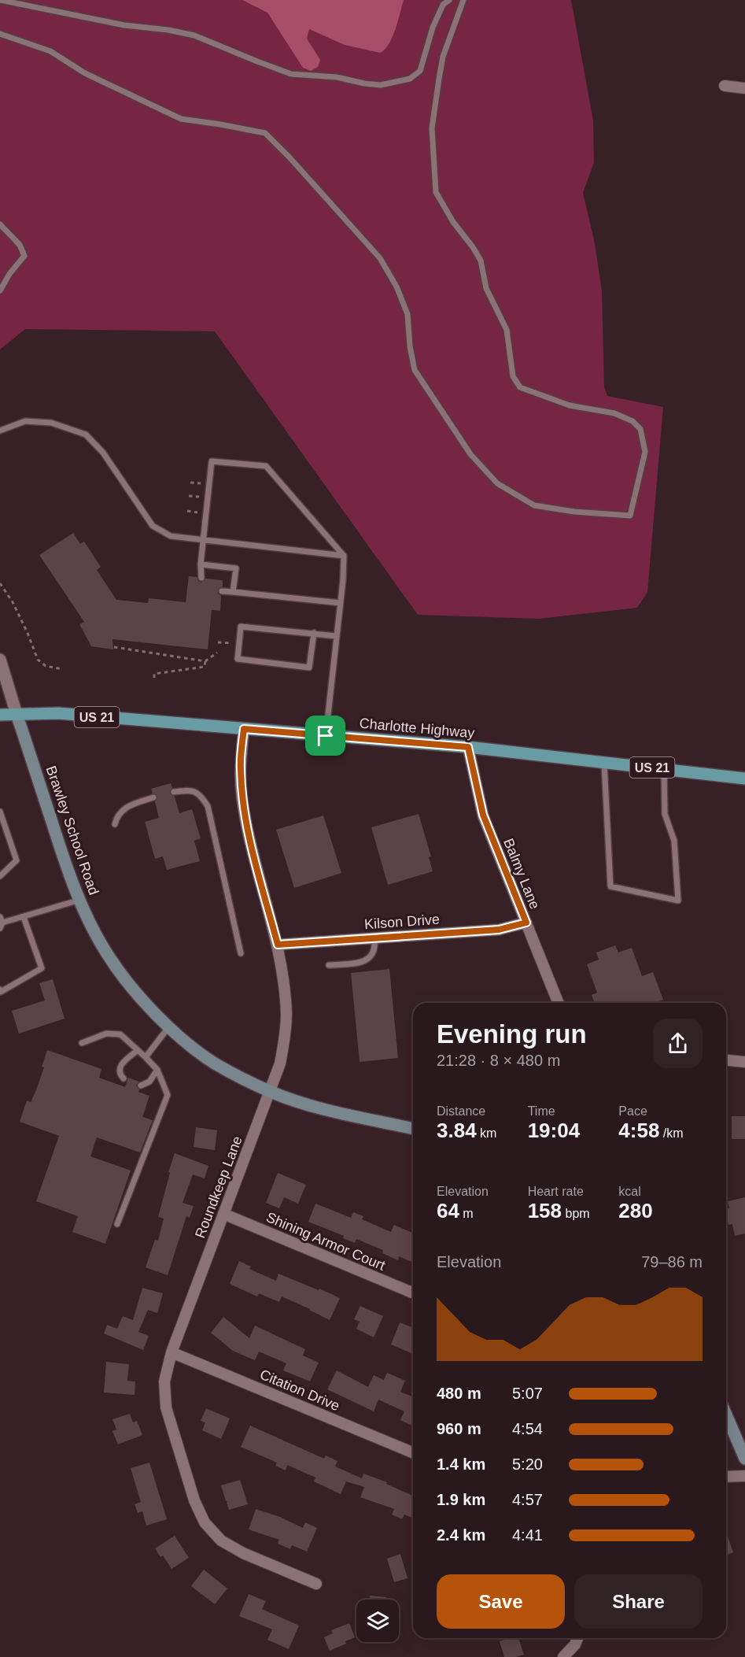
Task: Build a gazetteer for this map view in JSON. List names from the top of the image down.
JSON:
{
  "streets": {
    "main road": ["US 21", "Charlotte Highway", "Brawley School Road"],
    "street": [
      "Balmy Lane",
      "Kilson Drive",
      "Roundkeep Lane",
      "Shining Armor Court",
      "Citation Drive"
    ]
  },
  "crossings": [
    ["Charlotte Highway", "Brawley School Road"],
    ["Charlotte Highway", "Balmy Lane"],
    ["Charlotte Highway", "Roundkeep Lane"],
    ["Brawley School Road", "Roundkeep Lane"],
    ["Balmy Lane", "Kilson Drive"],
    ["Kilson Drive", "Roundkeep Lane"],
    ["Roundkeep Lane", "Shining Armor Court"],
    ["Roundkeep Lane", "Citation Drive"]
  ],
  "page": {
    "heading": ["Evening run", "21:28 · 8 × 480 m"],
    "stats": [
      ["Distance", "3.84 km"],
      ["Time", "19:04"],
      ["Pace", "4:58 /km"],
      ["Elevation", "64 m"],
      ["Heart rate", "158 bpm"],
      ["kcal", "280"]
    ],
    "chart": ["Elevation", "79–86 m"],
    "list": [
      {
        "name": "480 m",
        "note": "5:07"
      },
      {
        "name": "960 m",
        "note": "4:54"
      },
      {
        "name": "1.4 km",
        "note": "5:20"
      },
      {
        "name": "1.9 km",
        "note": "4:57"
      },
      {
        "name": "2.4 km",
        "note": "4:41"
      }
    ],
    "buttons": ["Save", "Share"]
  }
}
